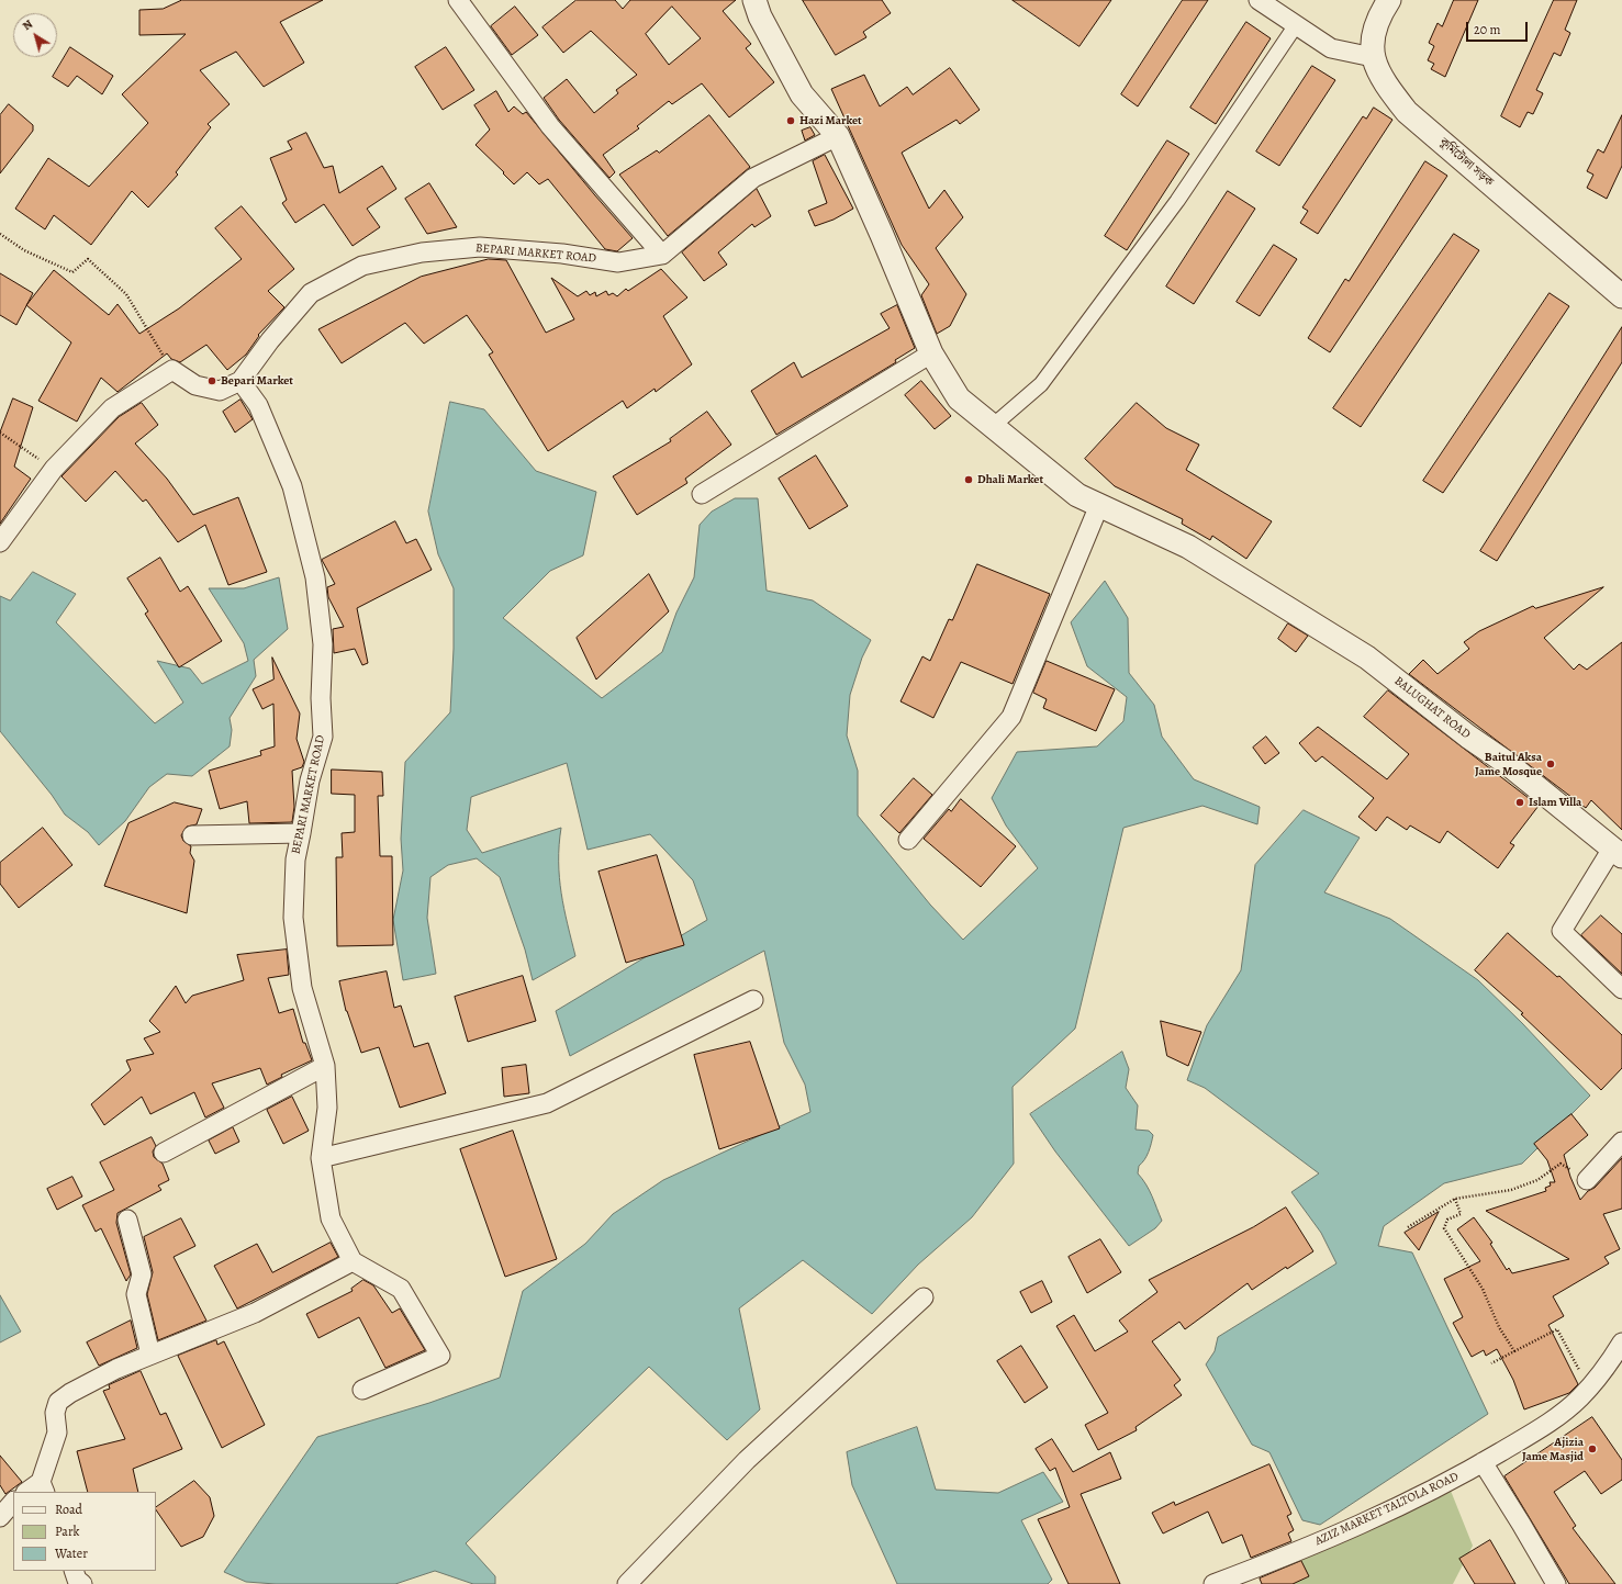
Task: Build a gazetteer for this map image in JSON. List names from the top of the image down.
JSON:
{
  "streets": {
    "street": [
      "কুর্মিটোলা সড়ক",
      "BEPARI MARKET ROAD",
      "BALUGHAT ROAD",
      "AZIZ MARKET TALTOLA ROAD"
    ]
  },
  "places": [
    "Hazi Market",
    "Bepari Market",
    "Dhali Market",
    "Baitul Aksa Jame Mosque",
    "Islam Villa",
    "Ajizia Jame Masjid"
  ],
  "legend": ["Road", "Park", "Water"],
  "scale_bar": "20 m",
  "north": "top left"
}
